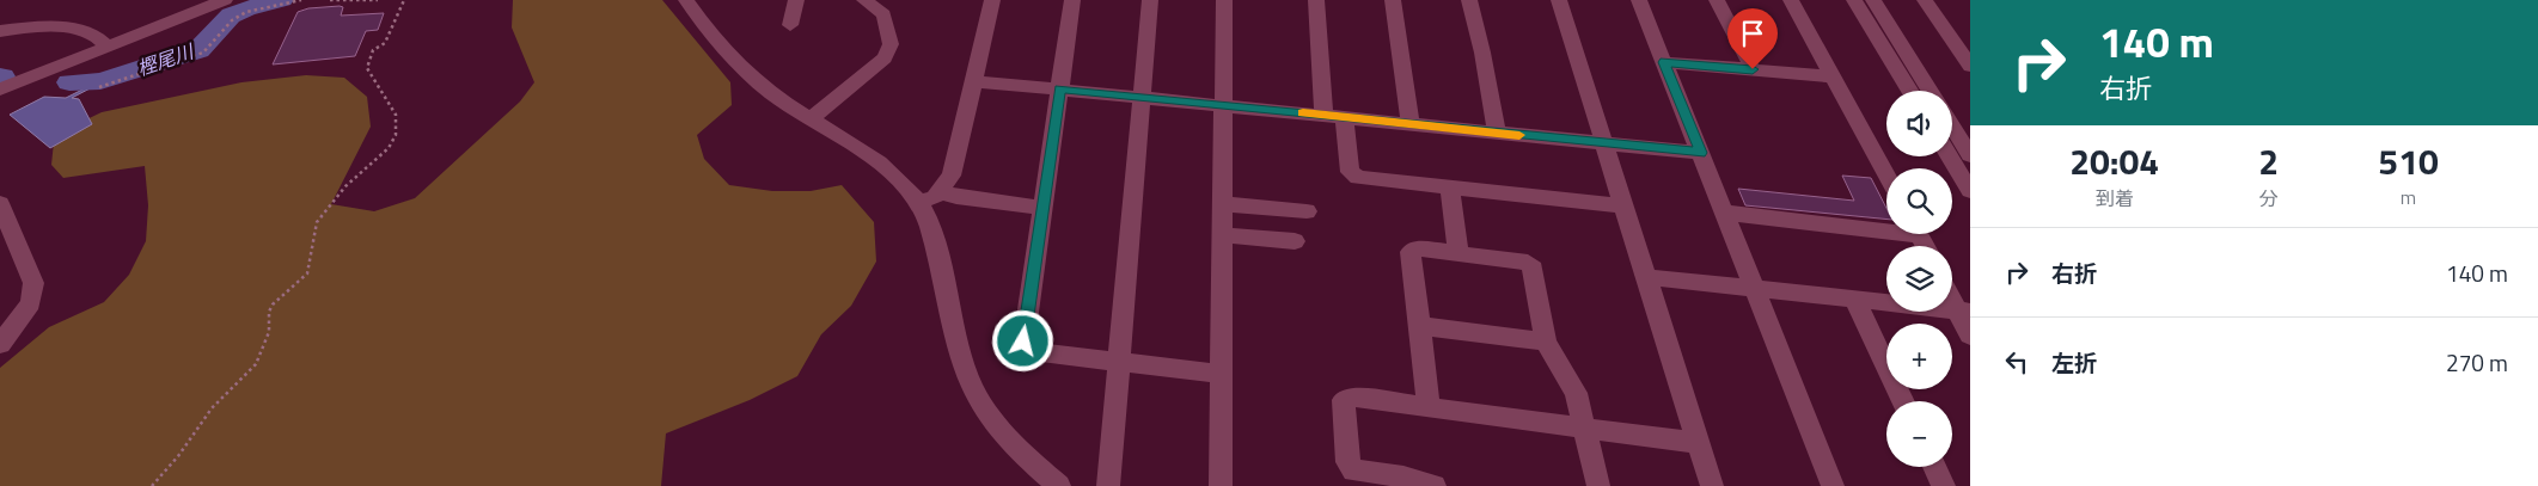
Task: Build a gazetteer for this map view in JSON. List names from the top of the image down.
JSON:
{
  "water": ["樫尾川"],
  "page": {
    "turn": ["140 m", "右折"],
    "map_buttons": ["+", "−"],
    "eta": [
      "20:04",
      "到着",
      "2",
      "分",
      "510",
      "m"
    ],
    "list": [
      {
        "name": "右折",
        "value": "140 m"
      },
      {
        "name": "左折",
        "value": "270 m"
      }
    ]
  }
}
